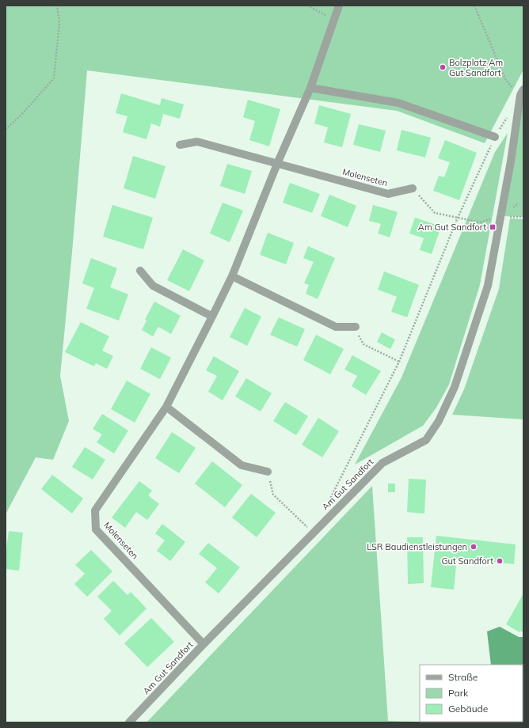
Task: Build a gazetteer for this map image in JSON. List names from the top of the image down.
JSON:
{
  "streets": {
    "street": ["Molenseten", "Am Gut Sandfort"]
  },
  "crossings": [
    ["Molenseten", "Am Gut Sandfort"]
  ],
  "places": {
    "other": ["Bolzplatz Am Gut Sandfort", "LSR Baudienstleistungen", "Gut Sandfort"],
    "transit": ["Am Gut Sandfort"]
  },
  "legend": ["Straße", "Park", "Gebäude"]
}
